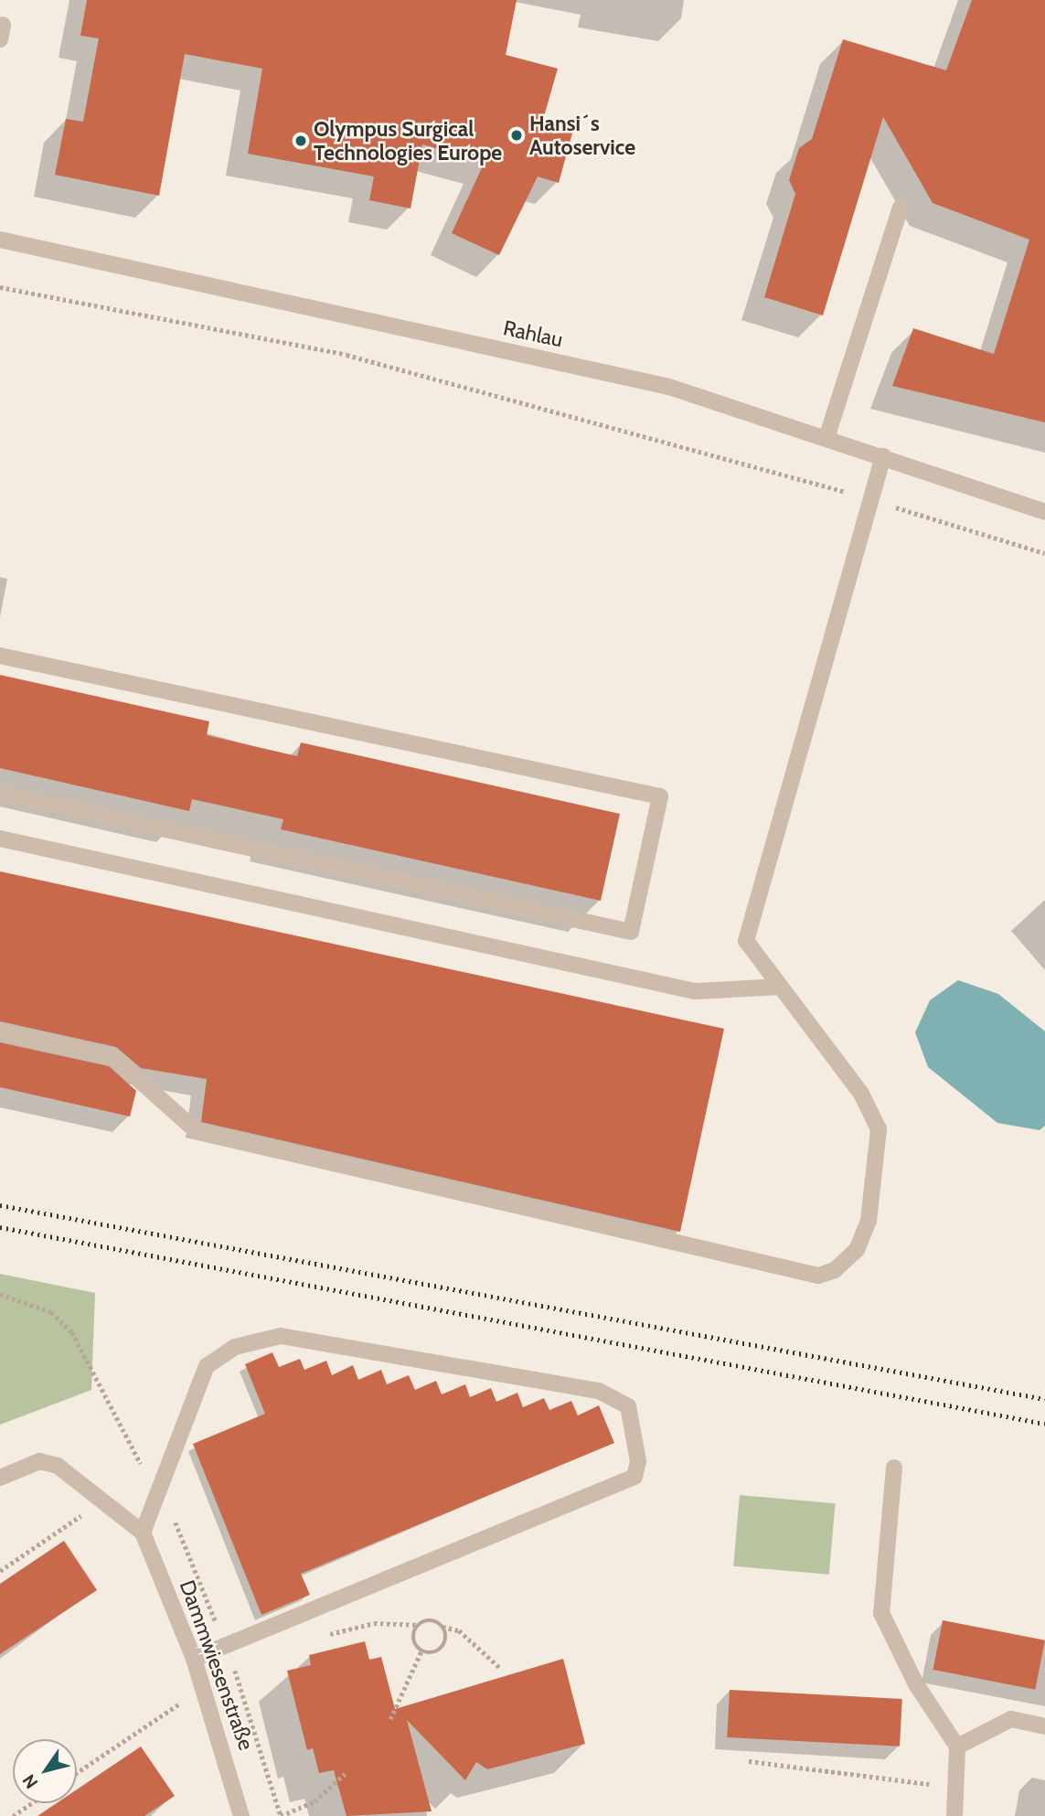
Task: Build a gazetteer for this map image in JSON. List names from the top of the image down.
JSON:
{
  "streets": {
    "street": ["Rahlau", "Dammwiesenstraße"]
  },
  "places": ["Hansi´s Autoservice", "Olympus Surgical Technologies Europe"],
  "north": "bottom left"
}
